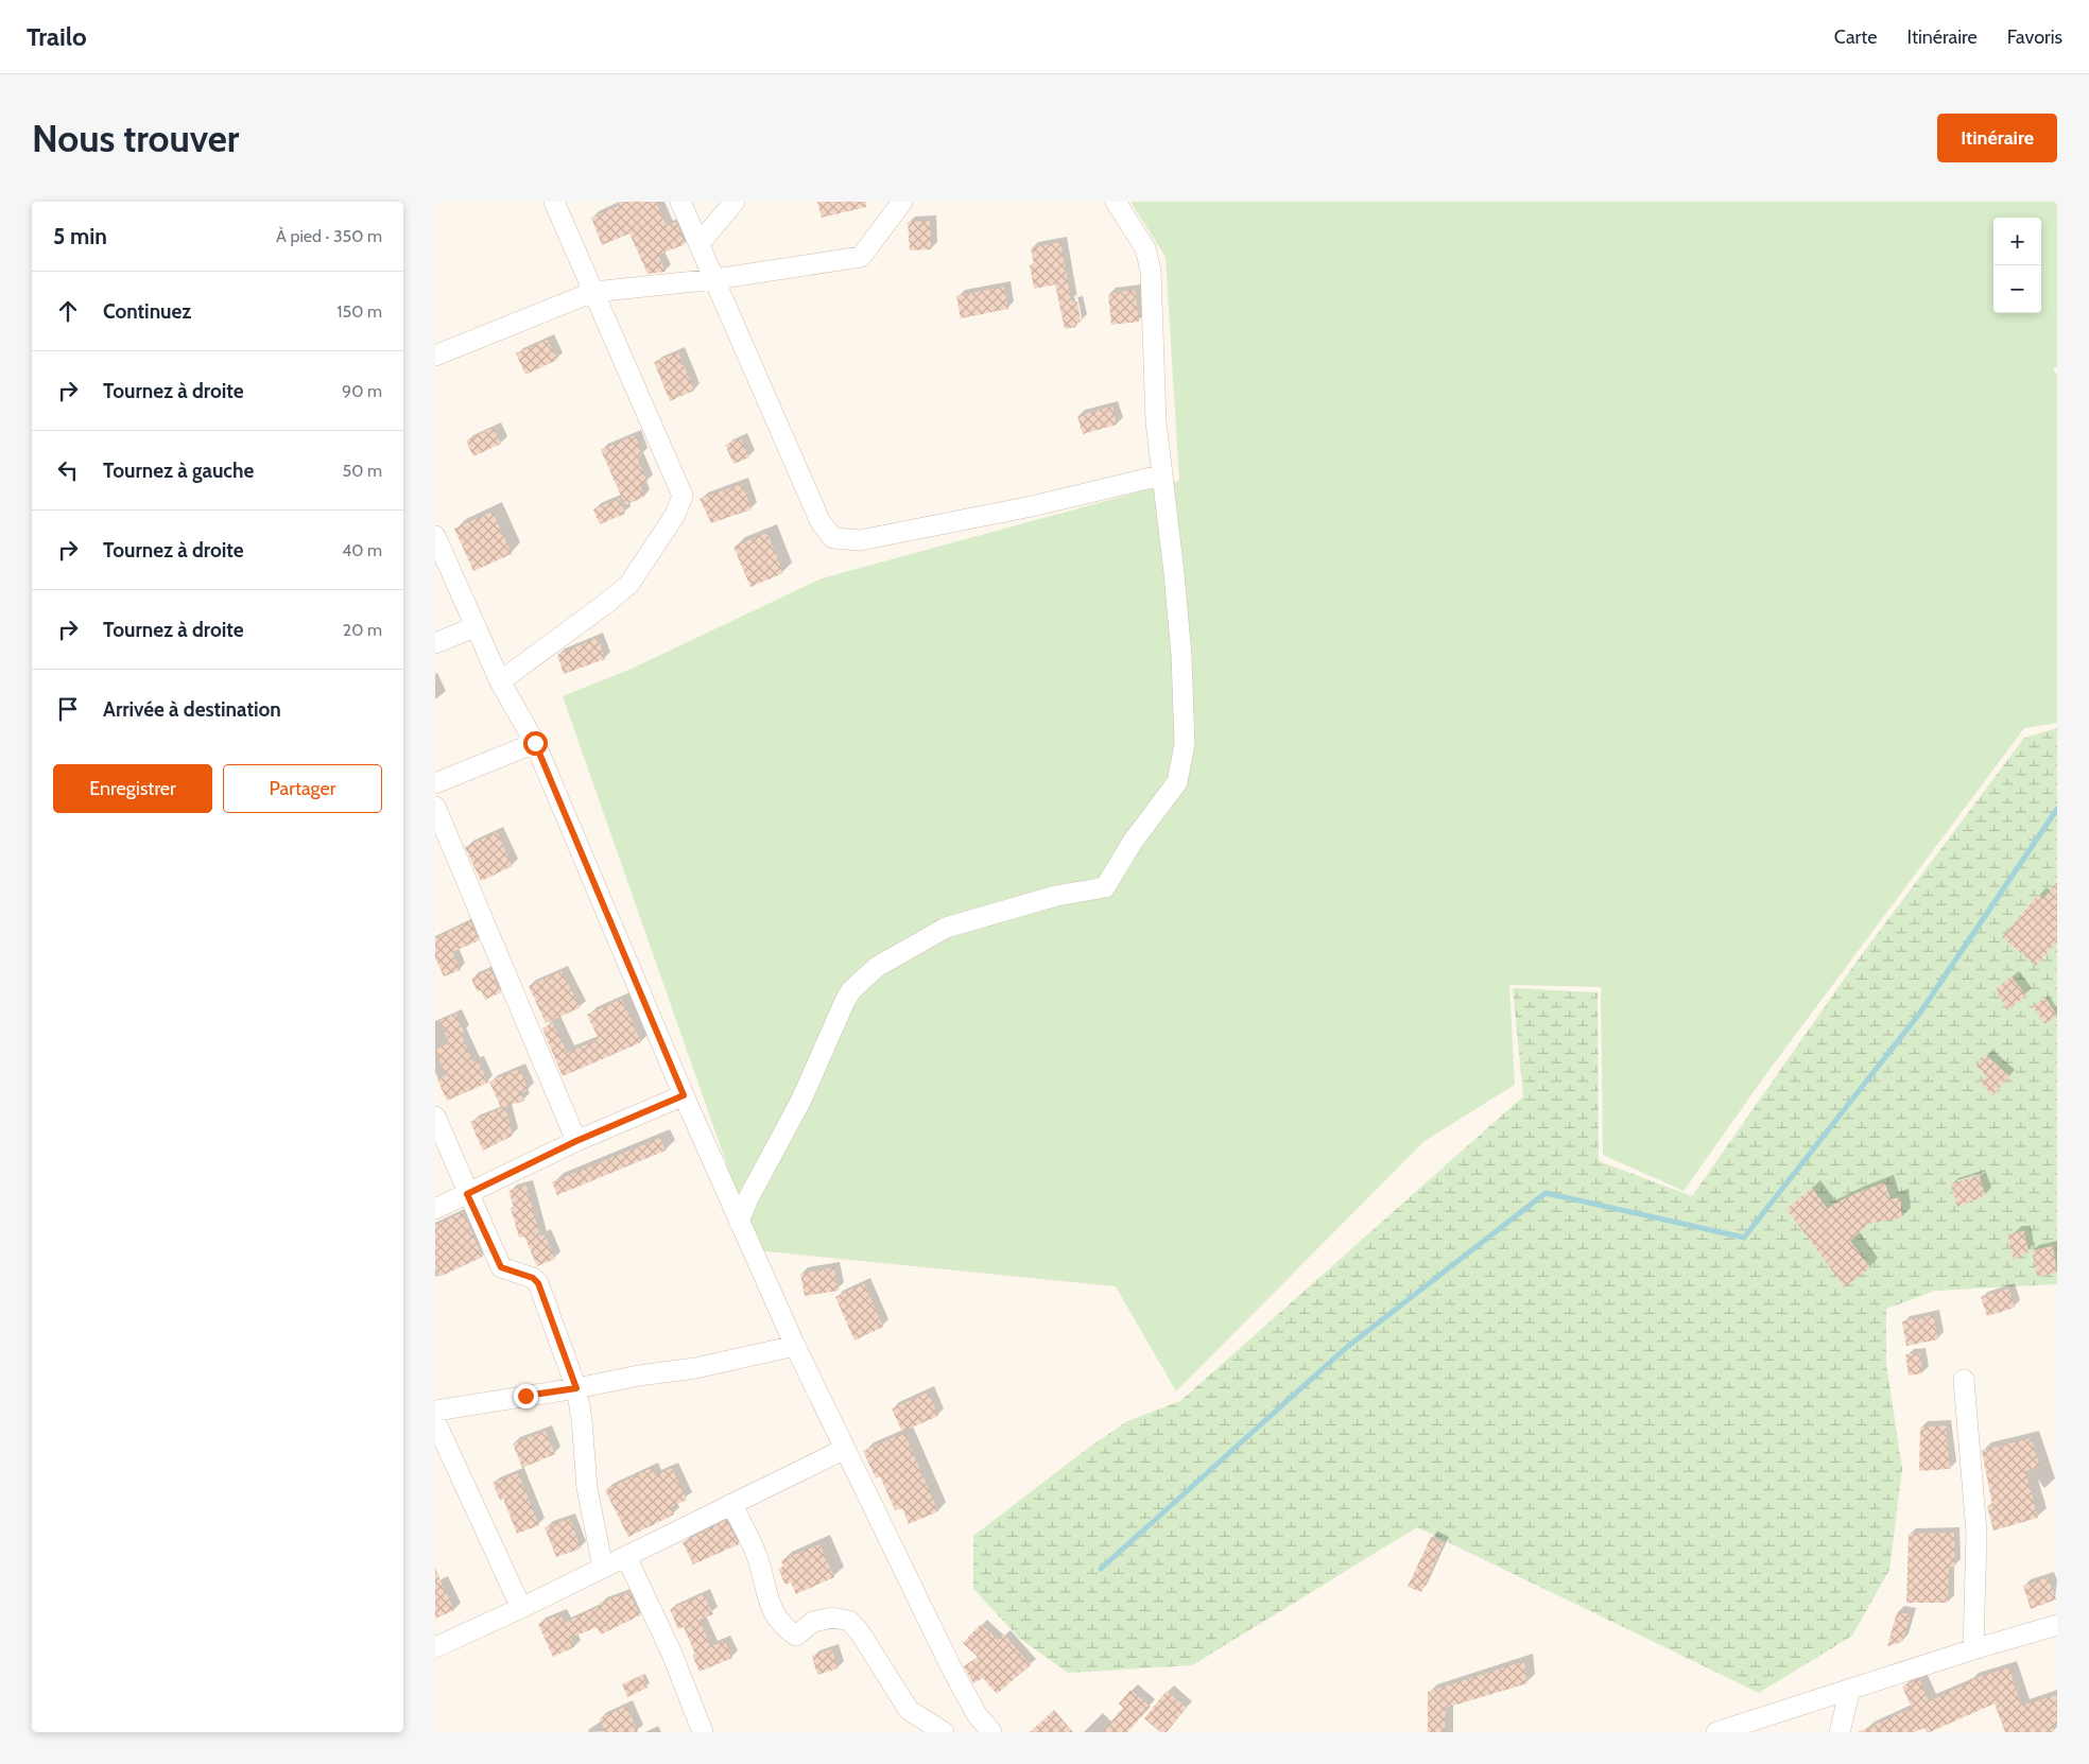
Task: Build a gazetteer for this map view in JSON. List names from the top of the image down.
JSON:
{
  "page": {
    "header": "Trailo",
    "nav": ["Carte", "Itinéraire", "Favoris"],
    "buttons": [
      "Itinéraire",
      ["Enregistrer", "Partager"]
    ],
    "title": "Nous trouver",
    "heading": ["5 min", "À pied · 350 m"],
    "map_buttons": ["+", "−"],
    "list": [
      ["Continuez", "150 m"],
      ["Tournez à droite", "90 m"],
      ["Tournez à gauche", "50 m"],
      ["Tournez à droite", "40 m"],
      ["Tournez à droite", "20 m"],
      "Arrivée à destination"
    ]
  }
}
